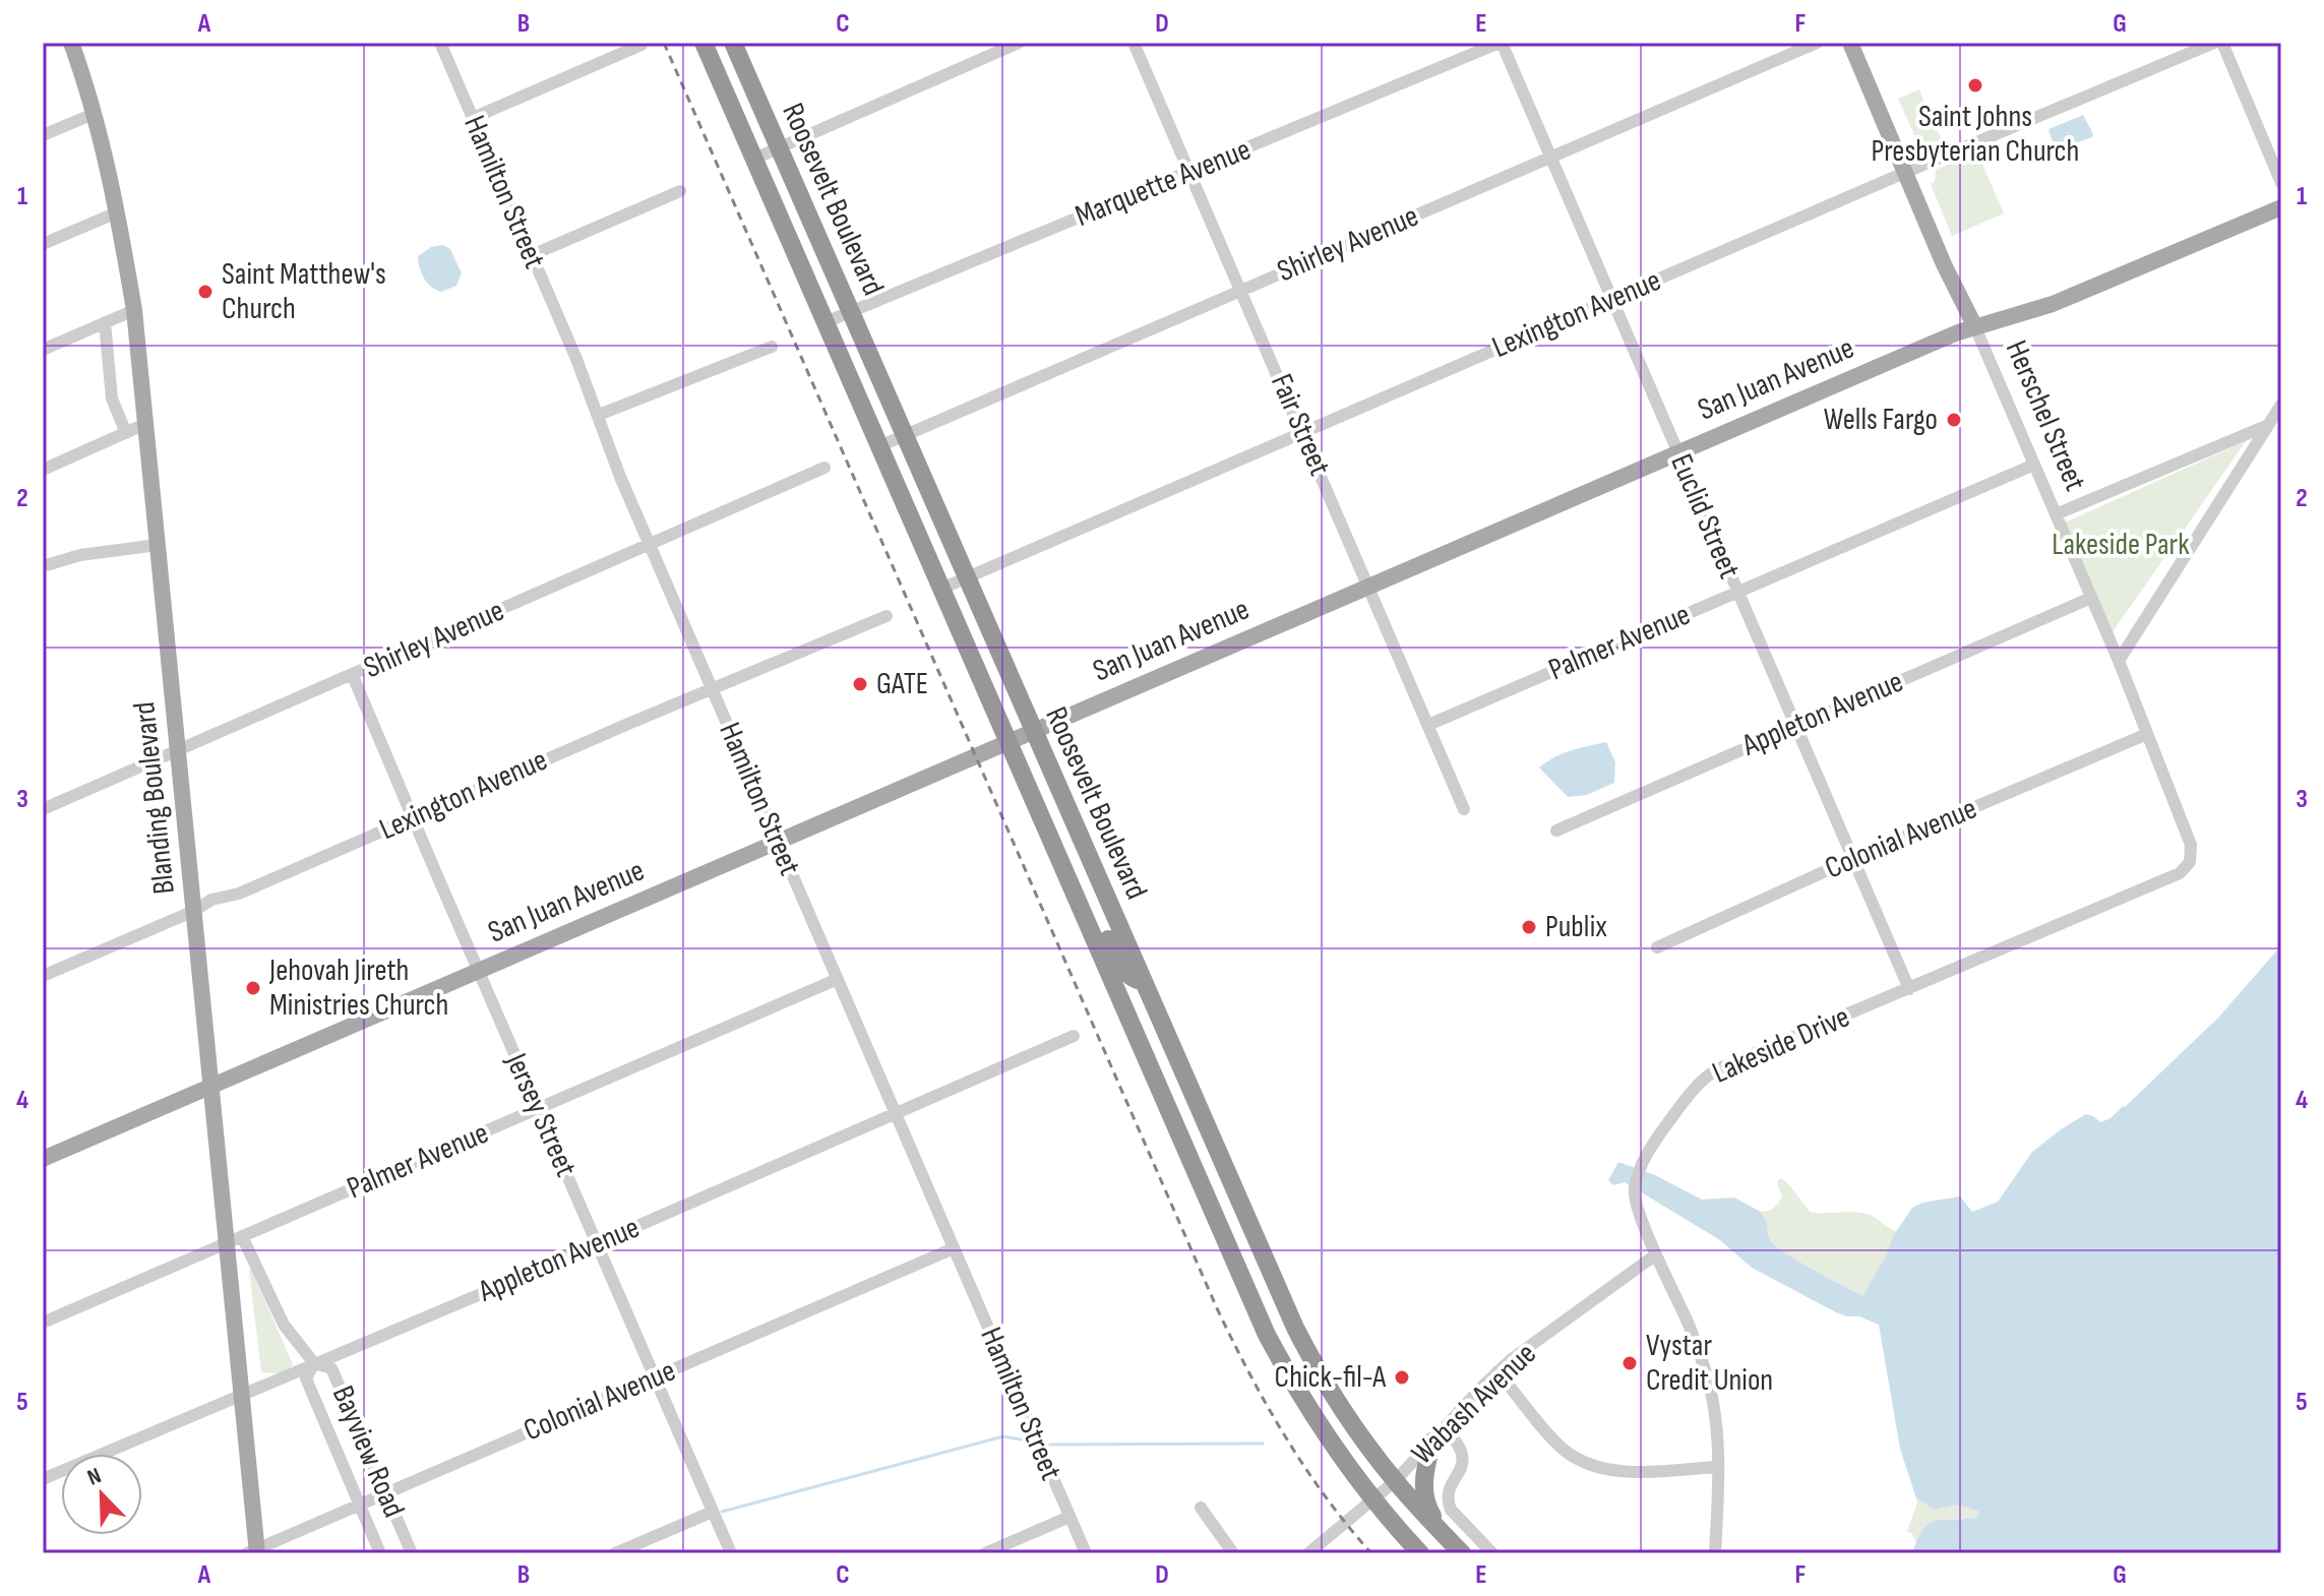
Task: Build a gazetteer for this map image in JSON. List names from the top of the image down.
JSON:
{
  "streets": {
    "highway": ["Roosevelt Boulevard"],
    "main road": ["San Juan Avenue", "Herschel Street", "Blanding Boulevard"],
    "street": [
      "Marquette Avenue",
      "Hamilton Street",
      "Shirley Avenue",
      "Lexington Avenue",
      "Fair Street",
      "Euclid Street",
      "Palmer Avenue",
      "Appleton Avenue",
      "Colonial Avenue",
      "Lakeside Drive",
      "Jersey Street",
      "Wabash Avenue",
      "Bayview Road"
    ]
  },
  "crossings": [
    ["Marquette Avenue", "Roosevelt Boulevard"],
    ["Marquette Avenue", "Fair Street"],
    ["Marquette Avenue", "Euclid Street"],
    ["Hamilton Street", "Shirley Avenue"],
    ["Hamilton Street", "Lexington Avenue"],
    ["Hamilton Street", "San Juan Avenue"],
    ["Hamilton Street", "Palmer Avenue"],
    ["Hamilton Street", "Appleton Avenue"],
    ["Hamilton Street", "Colonial Avenue"],
    ["Roosevelt Boulevard", "Shirley Avenue"],
    ["Roosevelt Boulevard", "Lexington Avenue"],
    ["Roosevelt Boulevard", "San Juan Avenue"],
    ["Roosevelt Boulevard", "Wabash Avenue"],
    ["Shirley Avenue", "Fair Street"],
    ["Shirley Avenue", "Euclid Street"],
    ["Shirley Avenue", "Blanding Boulevard"],
    ["Shirley Avenue", "Jersey Street"],
    ["Lexington Avenue", "Herschel Street"],
    ["Lexington Avenue", "Fair Street"],
    ["Lexington Avenue", "Euclid Street"],
    ["Lexington Avenue", "Blanding Boulevard"],
    ["Lexington Avenue", "Jersey Street"],
    ["San Juan Avenue", "Herschel Street"],
    ["San Juan Avenue", "Fair Street"],
    ["San Juan Avenue", "Euclid Street"],
    ["San Juan Avenue", "Blanding Boulevard"],
    ["San Juan Avenue", "Jersey Street"],
    ["Herschel Street", "Palmer Avenue"],
    ["Herschel Street", "Appleton Avenue"],
    ["Herschel Street", "Colonial Avenue"],
    ["Herschel Street", "Lakeside Drive"],
    ["Fair Street", "Palmer Avenue"],
    ["Euclid Street", "Palmer Avenue"],
    ["Euclid Street", "Appleton Avenue"],
    ["Euclid Street", "Colonial Avenue"],
    ["Euclid Street", "Lakeside Drive"],
    ["Palmer Avenue", "Blanding Boulevard"],
    ["Palmer Avenue", "Jersey Street"],
    ["Palmer Avenue", "Bayview Road"],
    ["Appleton Avenue", "Blanding Boulevard"],
    ["Appleton Avenue", "Jersey Street"],
    ["Appleton Avenue", "Bayview Road"],
    ["Blanding Boulevard", "Colonial Avenue"],
    ["Blanding Boulevard", "Bayview Road"],
    ["Colonial Avenue", "Jersey Street"],
    ["Colonial Avenue", "Bayview Road"],
    ["Lakeside Drive", "Wabash Avenue"]
  ],
  "parks": ["Lakeside Park"],
  "places": [
    "Saint Johns Presbyterian Church",
    "Saint Matthew's Church",
    "Wells Fargo",
    "GATE",
    "Publix",
    "Jehovah Jireth Ministries Church",
    "Vystar Credit Union",
    "Chick-fil-A"
  ],
  "north": "top left",
  "grid": {
    "columns": [
      "A",
      "B",
      "C",
      "D",
      "E",
      "F",
      "G"
    ],
    "rows": [
      "1",
      "2",
      "3",
      "4",
      "5"
    ]
  }
}
